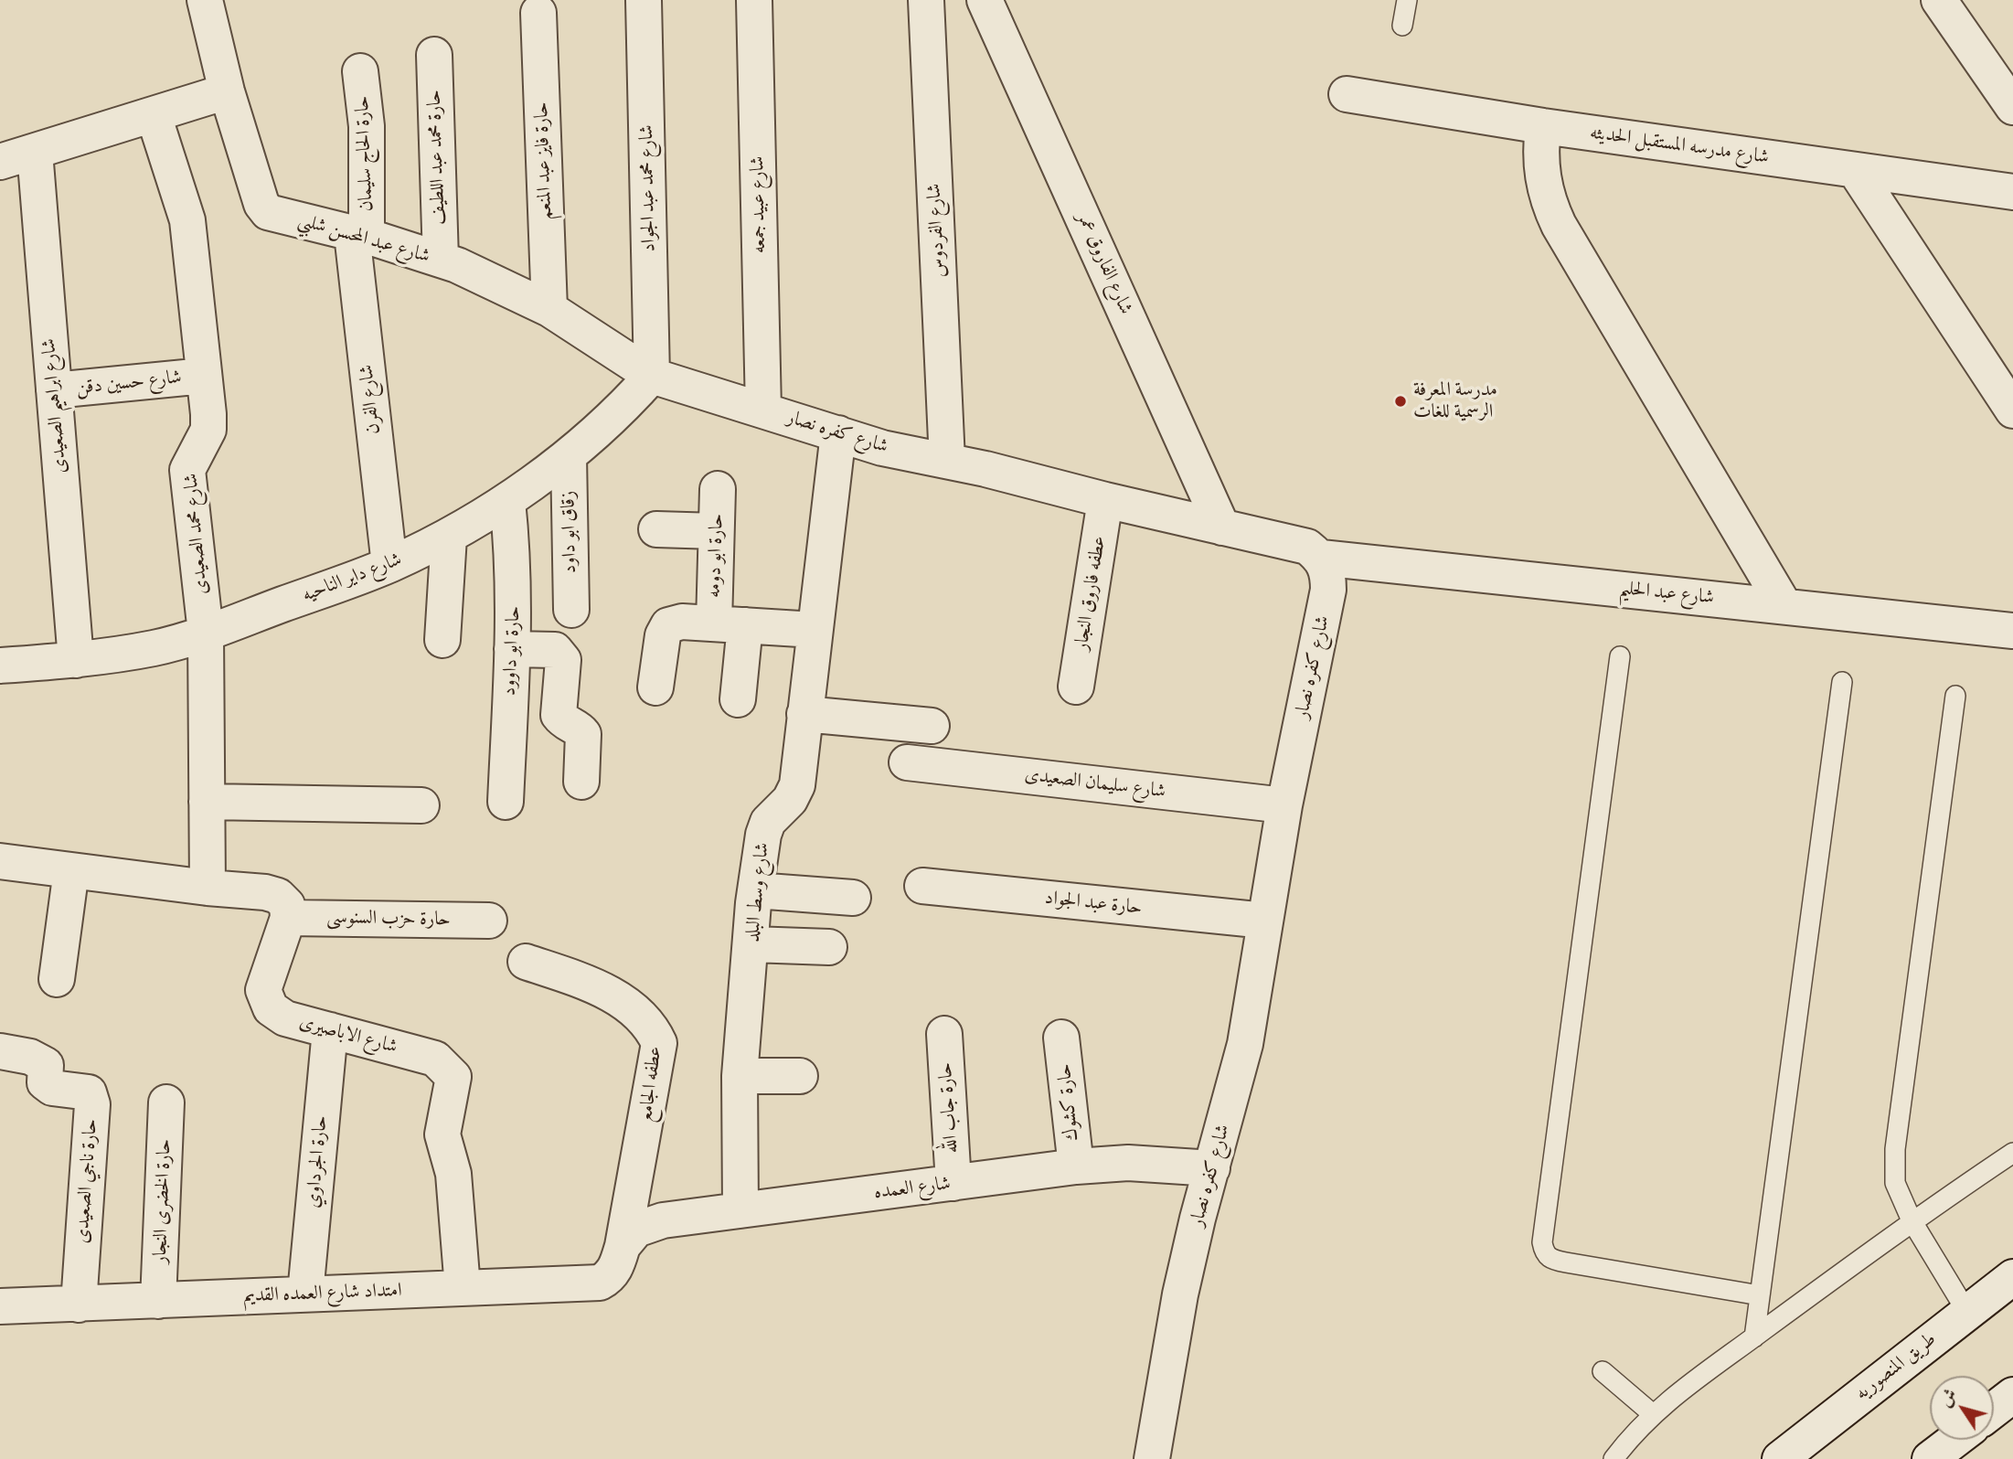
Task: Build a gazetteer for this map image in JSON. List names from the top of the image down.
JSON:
{
  "streets": {
    "street": [
      "شارع مدرسه المستقبل الحديثه",
      "حارة الحاج سليمان",
      "حارة محمد عبد اللطيف",
      "حارة فايز عبد المنعم",
      "شارع محمد عبد الجواد",
      "شارع عبيد جمعه",
      "شارع الفردوس",
      "شارع عبد المحسن شلبي",
      "شارع الفاروق عمر",
      "شارع حسين دقن",
      "شارع الفرن",
      "شارع ابراهيم الصعيدى",
      "شارع كفره نصار",
      "زقاق ابو داود",
      "شارع محمد الصعيدى",
      "حارة ابو دومه",
      "شارع داير الناحيه",
      "عطفه فاروق النجار",
      "شارع عبد الحليم",
      "حارة ابو داوود",
      "شارع سليمان الصعيدى",
      "شارع وسط البلد",
      "حارة عبد الجواد",
      "حارة حزب السنوسى",
      "شارع الاباصيرى",
      "عطفه الجامع",
      "حارة كشوك",
      "حارة جاب الله",
      "حارة الجرداوي",
      "حارة ناجي الصعيدى",
      "شارع العمده",
      "حارة الخضرى النجار",
      "امتداد شارع العمده القديم",
      "طريق المنصوريه"
    ]
  },
  "crossings": [
    ["حارة الحاج سليمان", "شارع عبد المحسن شلبي"],
    ["حارة الحاج سليمان", "شارع الفرن"],
    ["حارة محمد عبد اللطيف", "شارع عبد المحسن شلبي"],
    ["حارة فايز عبد المنعم", "شارع عبد المحسن شلبي"],
    ["شارع محمد عبد الجواد", "شارع عبد المحسن شلبي"],
    ["شارع محمد عبد الجواد", "شارع كفره نصار"],
    ["شارع محمد عبد الجواد", "شارع داير الناحيه"],
    ["شارع عبيد جمعه", "شارع كفره نصار"],
    ["شارع الفردوس", "شارع كفره نصار"],
    ["شارع عبد المحسن شلبي", "شارع الفرن"],
    ["شارع عبد المحسن شلبي", "شارع كفره نصار"],
    ["شارع عبد المحسن شلبي", "شارع داير الناحيه"],
    ["شارع الفاروق عمر", "شارع كفره نصار"],
    ["شارع حسين دقن", "شارع ابراهيم الصعيدى"],
    ["شارع حسين دقن", "شارع محمد الصعيدى"],
    ["شارع الفرن", "شارع داير الناحيه"],
    ["شارع ابراهيم الصعيدى", "شارع داير الناحيه"],
    ["شارع كفره نصار", "شارع داير الناحيه"],
    ["شارع كفره نصار", "عطفه فاروق النجار"],
    ["شارع كفره نصار", "شارع عبد الحليم"],
    ["شارع كفره نصار", "شارع سليمان الصعيدى"],
    ["شارع كفره نصار", "شارع وسط البلد"],
    ["شارع كفره نصار", "حارة عبد الجواد"],
    ["شارع كفره نصار", "شارع العمده"],
    ["زقاق ابو داود", "شارع داير الناحيه"],
    ["شارع محمد الصعيدى", "شارع داير الناحيه"],
    ["حارة ابو دومه", "شارع وسط البلد"],
    ["شارع داير الناحيه", "حارة ابو داوود"],
    ["شارع وسط البلد", "شارع العمده"],
    ["حارة حزب السنوسى", "شارع الاباصيرى"],
    ["شارع الاباصيرى", "حارة الجرداوي"],
    ["شارع الاباصيرى", "امتداد شارع العمده القديم"],
    ["عطفه الجامع", "شارع العمده"],
    ["عطفه الجامع", "امتداد شارع العمده القديم"],
    ["حارة كشوك", "شارع العمده"],
    ["حارة جاب الله", "شارع العمده"],
    ["حارة الجرداوي", "امتداد شارع العمده القديم"],
    ["حارة ناجي الصعيدى", "امتداد شارع العمده القديم"],
    ["شارع العمده", "امتداد شارع العمده القديم"],
    ["حارة الخضرى النجار", "امتداد شارع العمده القديم"]
  ],
  "places": ["مدرسة المعرفة الرسمية للغات"],
  "north": "top left"
}
